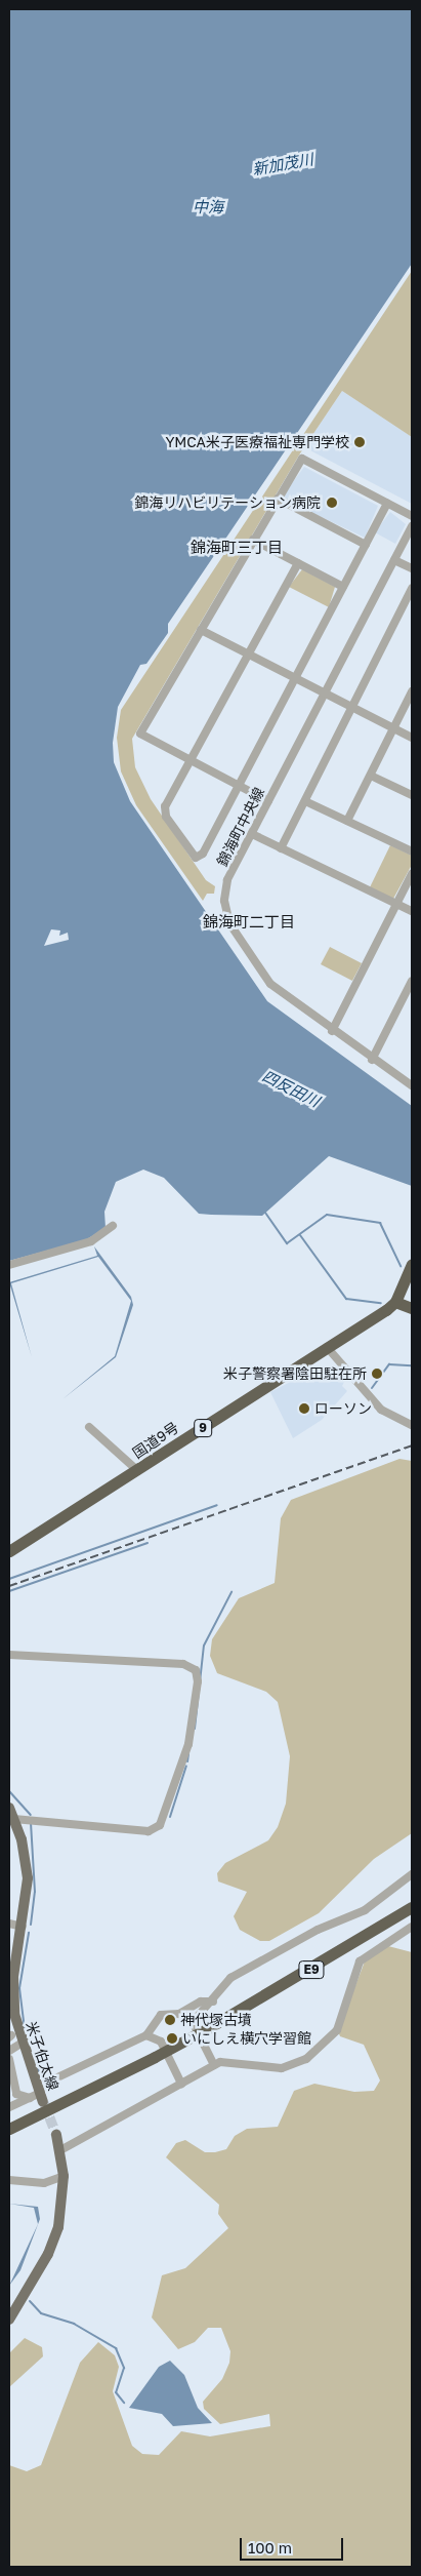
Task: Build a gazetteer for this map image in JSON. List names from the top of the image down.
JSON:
{
  "streets": {
    "highway": ["9", "国道9号", "E9"],
    "main road": ["米子伯太線"],
    "street": ["錦海町中央線"]
  },
  "districts": ["錦海町三丁目", "錦海町二丁目"],
  "water": ["新加茂川", "中海", "四反田川"],
  "places": [
    "YMCA米子医療福祉専門学校",
    "錦海リハビリテーション病院",
    "米子警察署陰田駐在所",
    "ローソン",
    "神代塚古墳",
    "いにしえ横穴学習館"
  ],
  "scale_bar": "100 m"
}
